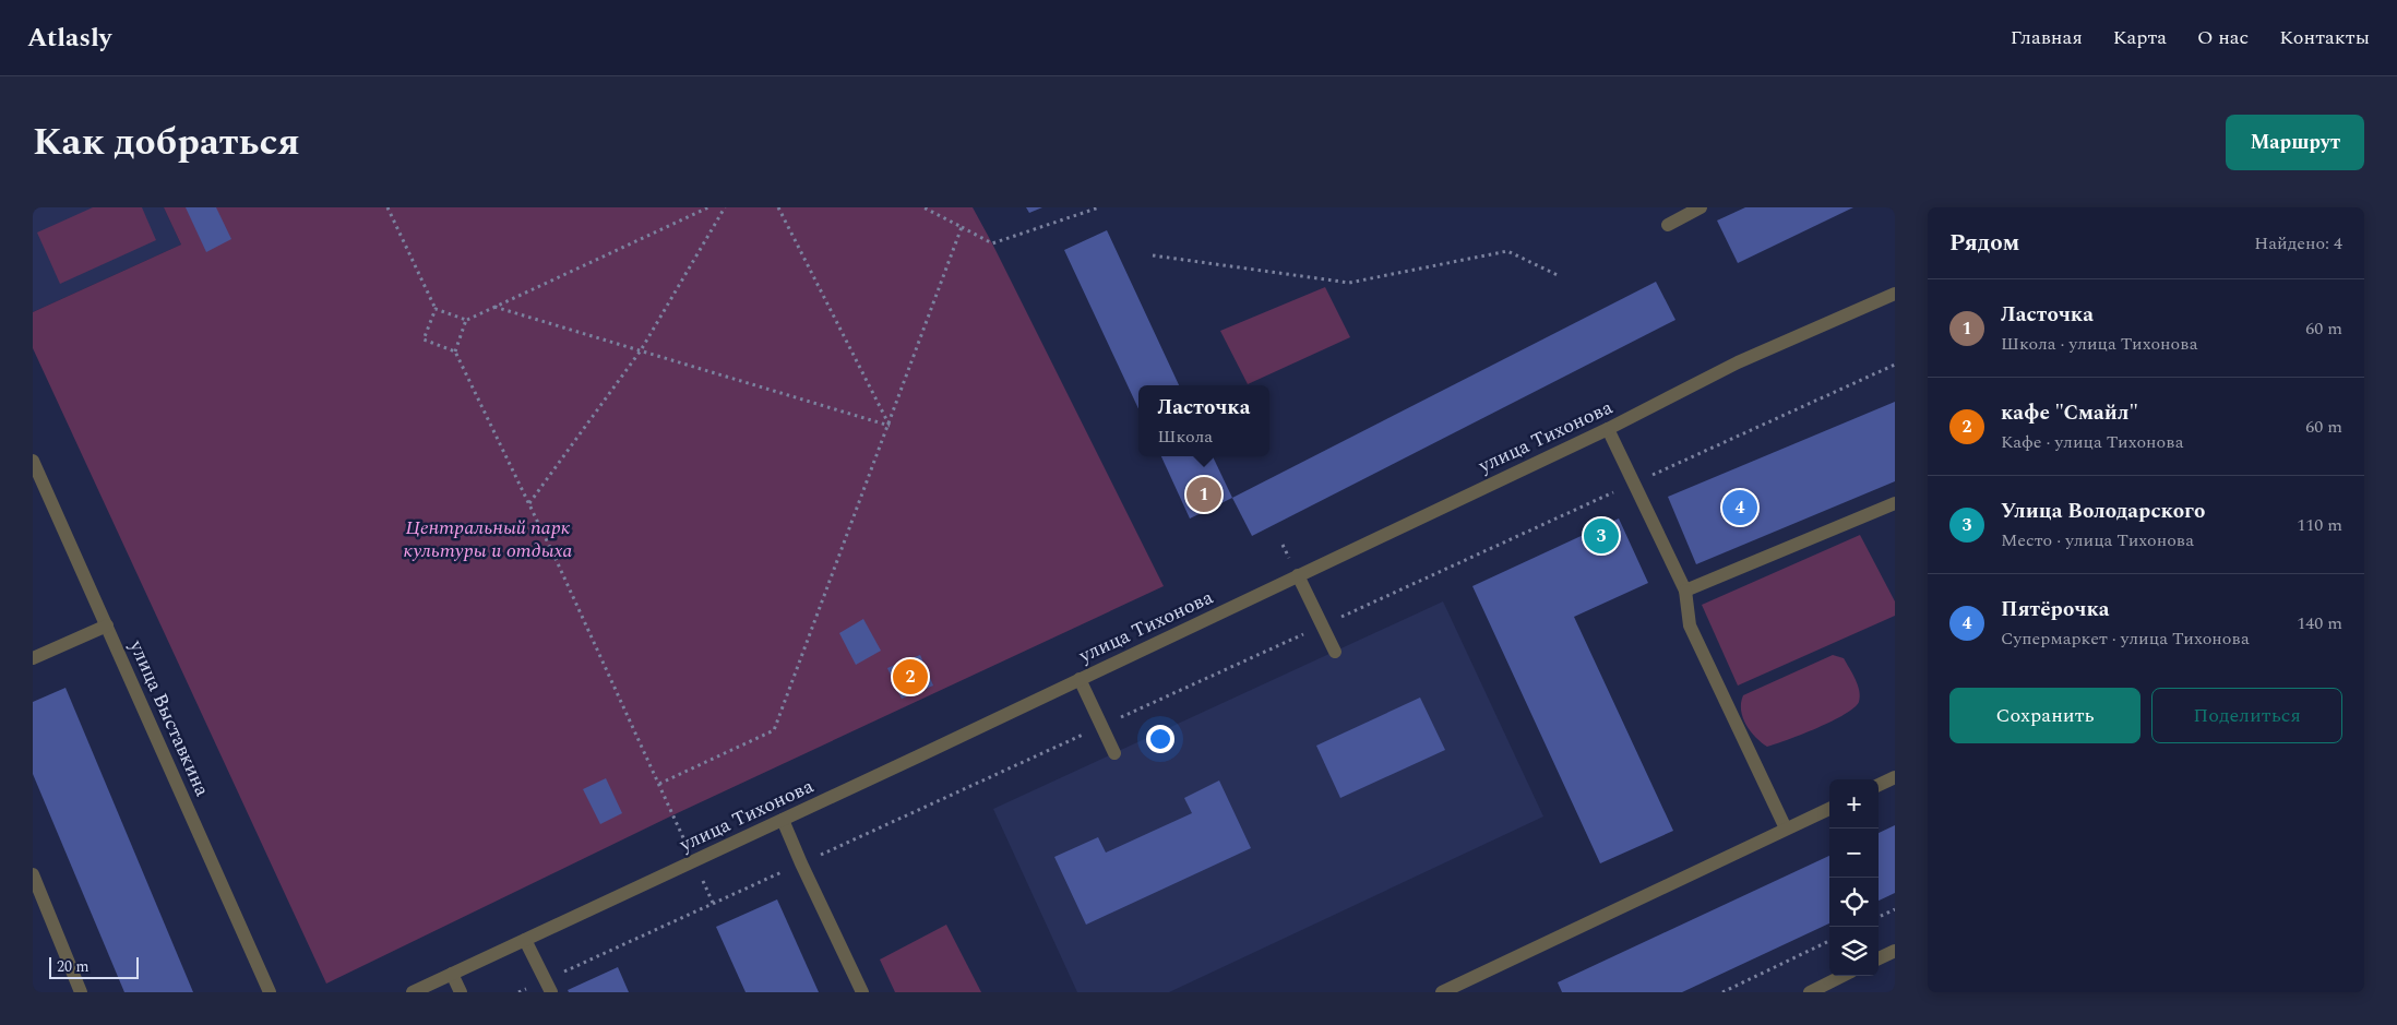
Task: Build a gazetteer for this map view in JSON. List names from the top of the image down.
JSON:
{
  "streets": {
    "street": ["улица Тихонова", "улица Выставкина"]
  },
  "parks": ["Центральный парк культуры и отдыха"],
  "scale_bar": "20 m",
  "page": {
    "header": "Atlasly",
    "nav": [
      "Главная",
      "Карта",
      "О нас",
      "Контакты"
    ],
    "title": "Как добраться",
    "buttons": [
      "Маршрут",
      ["Сохранить", "Поделиться"]
    ],
    "heading": ["Рядом", "Найдено: 4"],
    "list": [
      {
        "mark": "1",
        "name": "Ласточка",
        "note": "Школа · улица Тихонова",
        "value": "60 m"
      },
      {
        "mark": "2",
        "name": "кафе \"Смайл\"",
        "note": "Кафе · улица Тихонова",
        "value": "60 m"
      },
      {
        "mark": "3",
        "name": "Улица Володарского",
        "note": "Место · улица Тихонова",
        "value": "110 m"
      },
      {
        "mark": "4",
        "name": "Пятёрочка",
        "note": "Супермаркет · улица Тихонова",
        "value": "140 m"
      }
    ],
    "popup": ["Ласточка", "Школа"],
    "pins": [
      "1",
      "4",
      "3",
      "2"
    ],
    "map_buttons": ["+", "−"],
    "scale": "20 m"
  }
}
